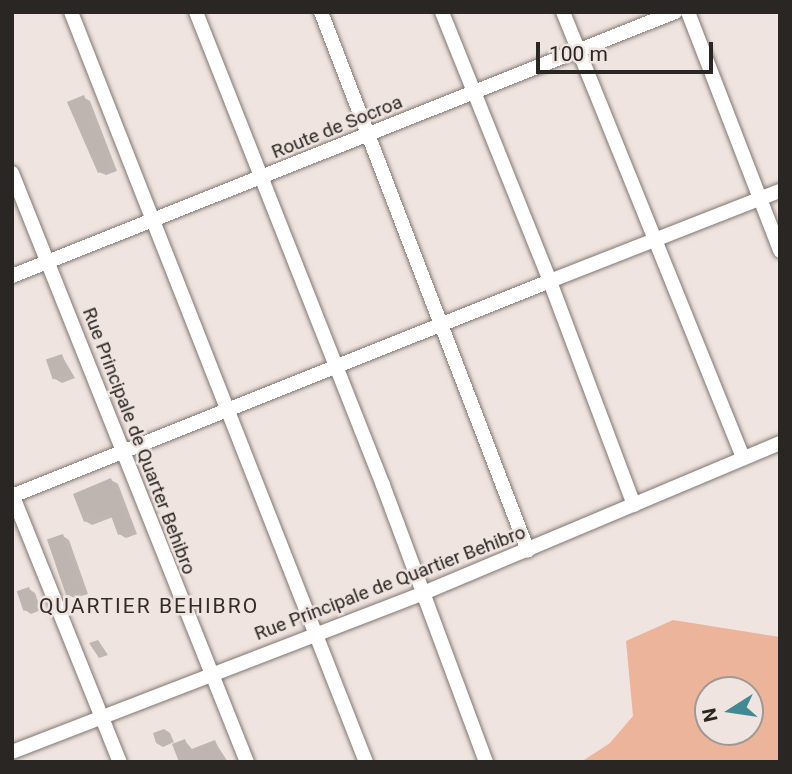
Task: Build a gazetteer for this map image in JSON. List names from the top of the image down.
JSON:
{
  "streets": {
    "street": ["Route de Socroa", "Rue Principale de Quarter Behibro", "Rue Principale de Quartier Behibro"]
  },
  "crossings": [
    ["Route de Socroa", "Rue Principale de Quarter Behibro"],
    ["Rue Principale de Quarter Behibro", "Rue Principale de Quartier Behibro"]
  ],
  "districts": ["QUARTIER BEHIBRO"],
  "scale_bar": "100 m",
  "north": "left"
}
